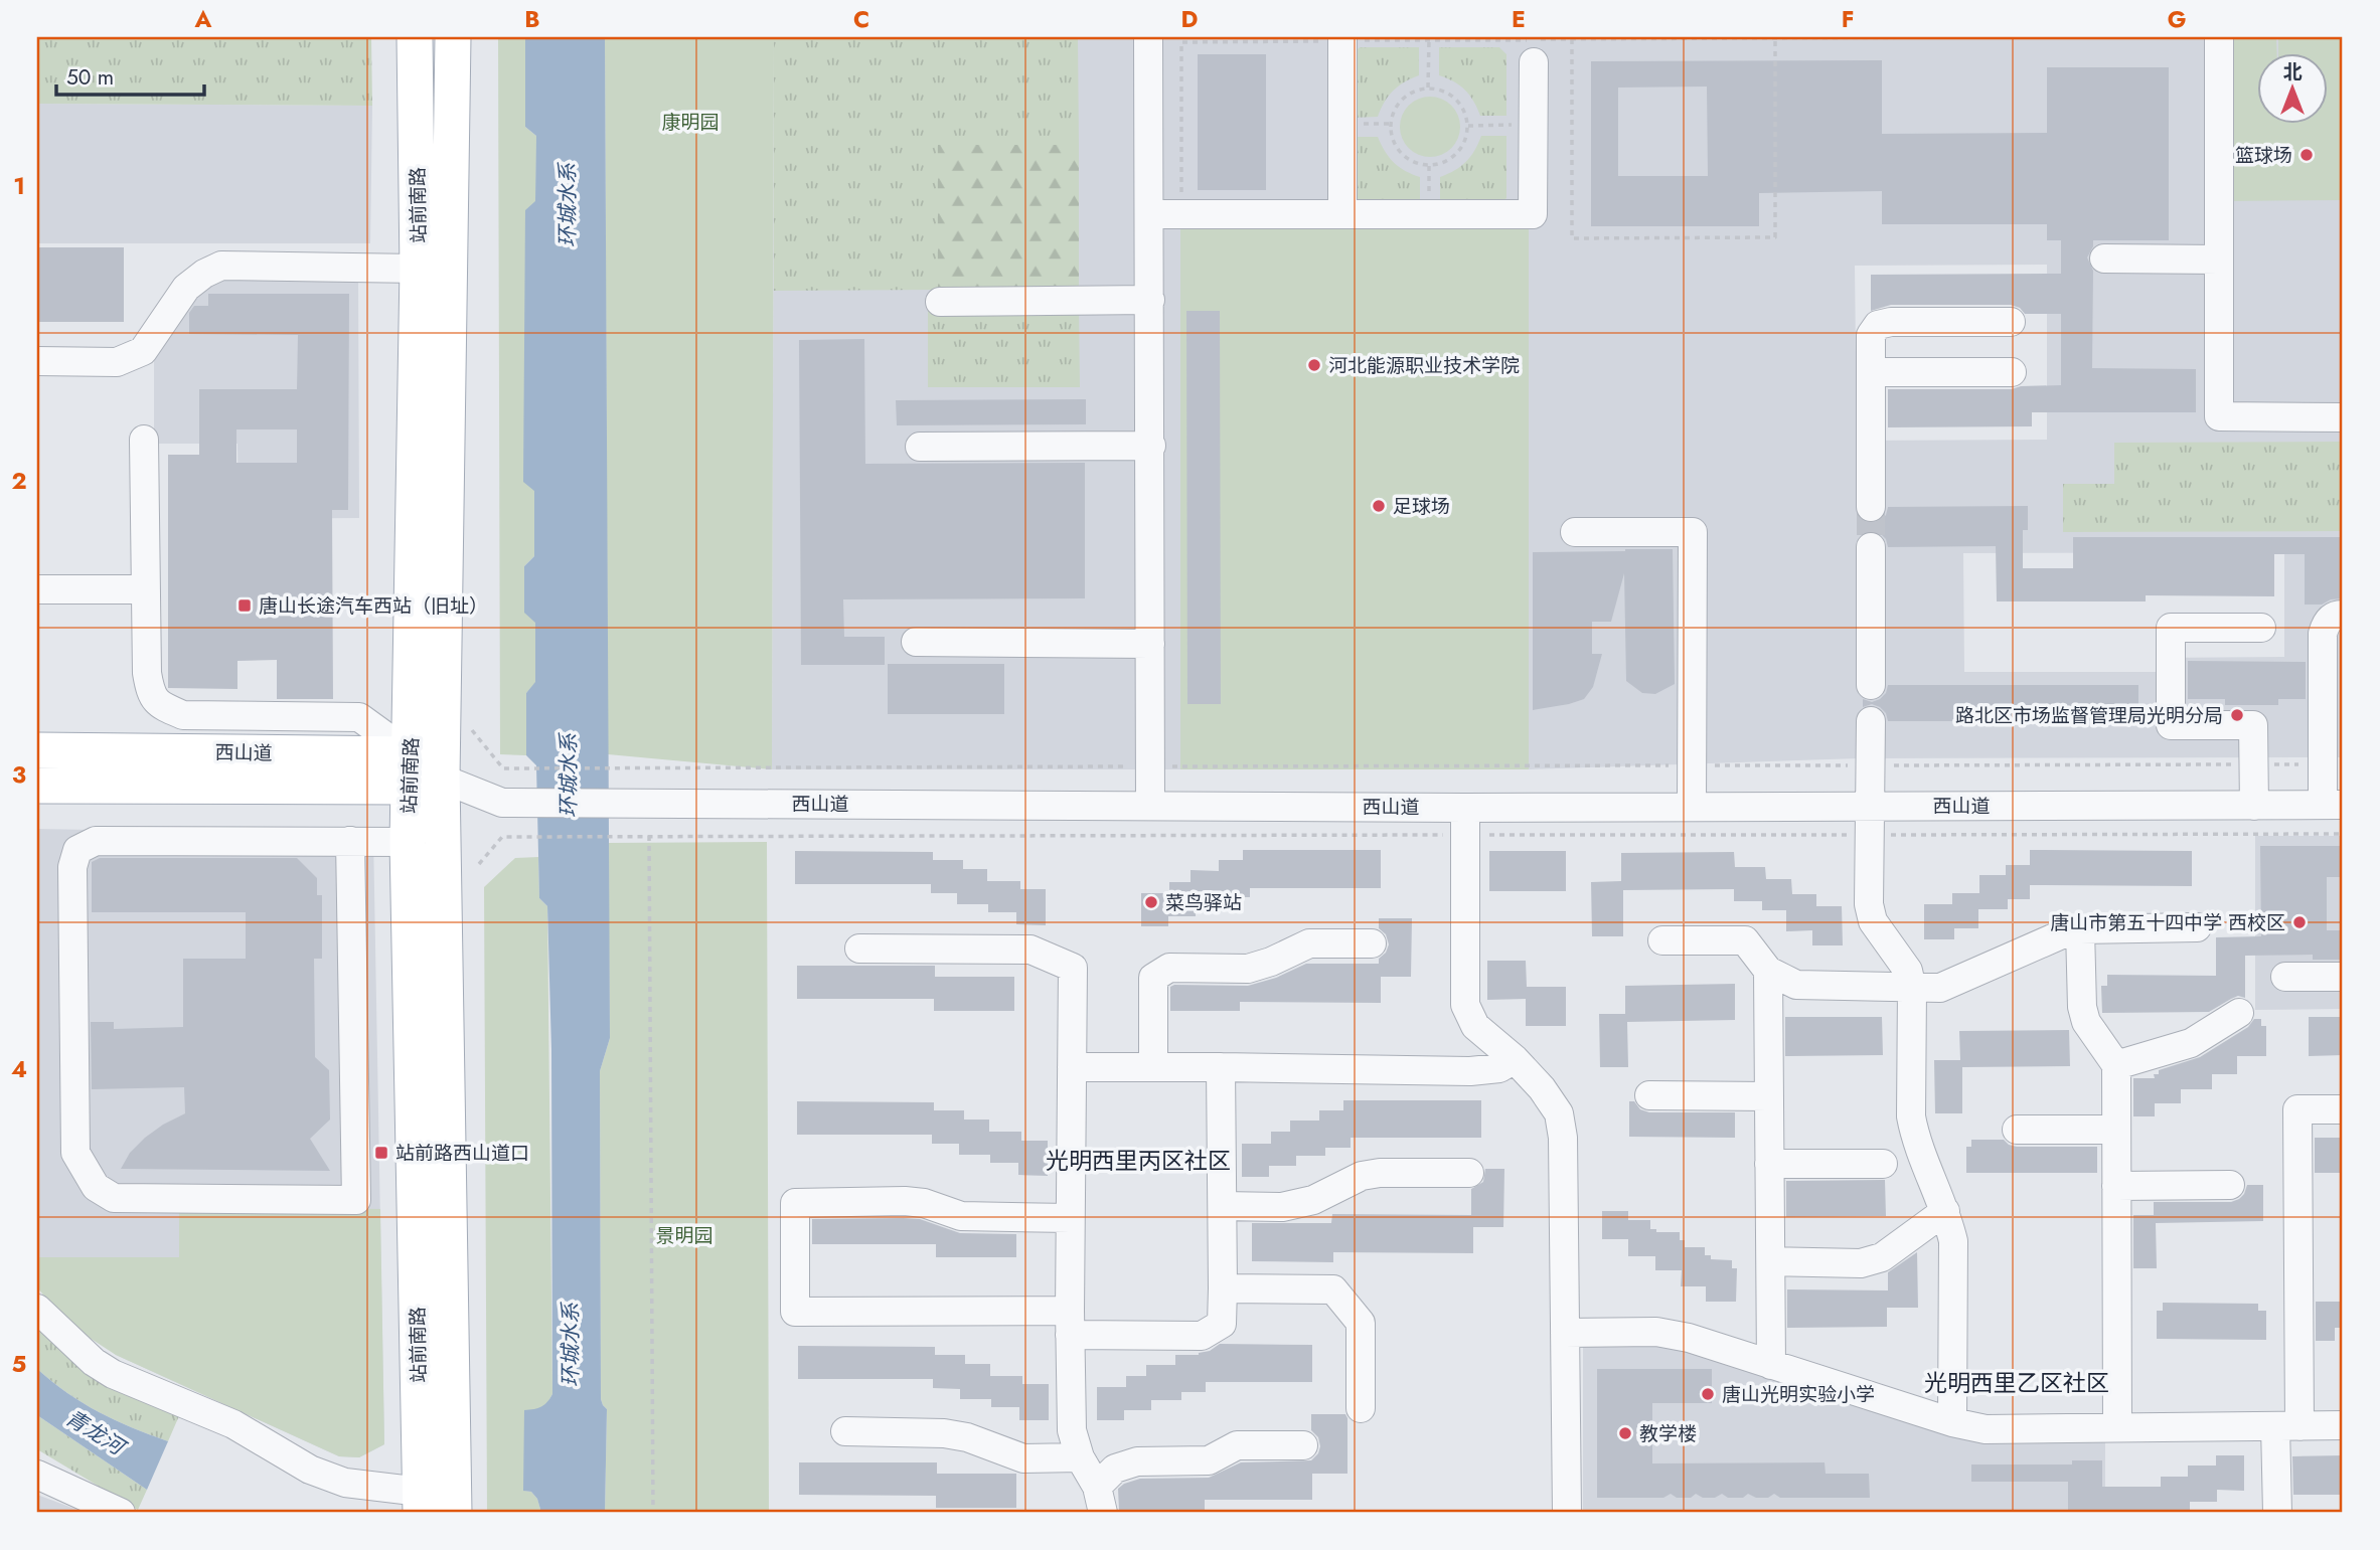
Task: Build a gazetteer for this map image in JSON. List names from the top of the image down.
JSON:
{
  "streets": {
    "main road": ["站前南路", "西山道"]
  },
  "crossings": [
    ["站前南路", "西山道"]
  ],
  "districts": ["光明西里丙区社区", "光明西里乙区社区"],
  "water": ["环城水系", "青龙河"],
  "parks": ["康明园", "景明园"],
  "places": {
    "other": [
      "篮球场",
      "河北能源职业技术学院",
      "足球场",
      "路北区市场监督管理局光明分局",
      "菜鸟驿站",
      "唐山市第五十四中学 西校区",
      "唐山光明实验小学",
      "教学楼"
    ],
    "transit": ["唐山长途汽车西站（旧址）", "站前路西山道口"]
  },
  "scale_bar": "50 m",
  "north": "top",
  "grid": {
    "columns": [
      "A",
      "B",
      "C",
      "D",
      "E",
      "F",
      "G"
    ],
    "rows": [
      "1",
      "2",
      "3",
      "4",
      "5"
    ]
  }
}
